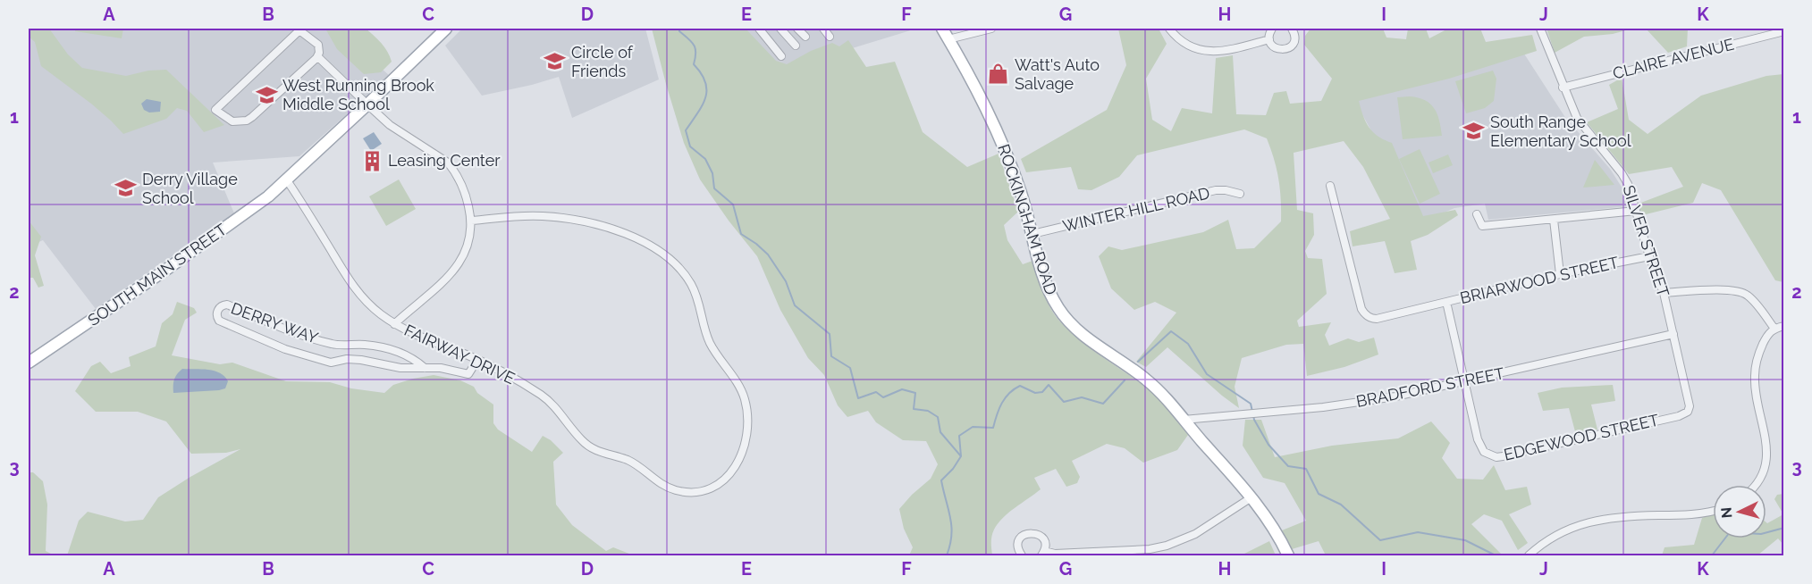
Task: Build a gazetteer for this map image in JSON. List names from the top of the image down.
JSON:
{
  "streets": {
    "main road": ["ROCKINGHAM ROAD", "SOUTH MAIN STREET"],
    "street": [
      "CLAIRE AVENUE",
      "WINTER HILL ROAD",
      "SILVER STREET",
      "BRIARWOOD STREET",
      "DERRY WAY",
      "FAIRWAY DRIVE",
      "BRADFORD STREET",
      "EDGEWOOD STREET"
    ]
  },
  "crossings": [
    ["CLAIRE AVENUE", "SILVER STREET"],
    ["WINTER HILL ROAD", "ROCKINGHAM ROAD"],
    ["ROCKINGHAM ROAD", "BRADFORD STREET"],
    ["SILVER STREET", "BRIARWOOD STREET"],
    ["SILVER STREET", "BRADFORD STREET"],
    ["SILVER STREET", "EDGEWOOD STREET"],
    ["SOUTH MAIN STREET", "FAIRWAY DRIVE"],
    ["BRIARWOOD STREET", "BRADFORD STREET"],
    ["BRIARWOOD STREET", "EDGEWOOD STREET"],
    ["DERRY WAY", "FAIRWAY DRIVE"],
    ["BRADFORD STREET", "EDGEWOOD STREET"]
  ],
  "places": {
    "school or university": [
      "Circle of Friends",
      "West Running Brook Middle School",
      "South Range Elementary School",
      "Derry Village School"
    ],
    "shop": ["Watt's Auto Salvage"],
    "building": ["Leasing Center"]
  },
  "north": "left",
  "grid": {
    "columns": [
      "A",
      "B",
      "C",
      "D",
      "E",
      "F",
      "G",
      "H",
      "I",
      "J",
      "K"
    ],
    "rows": ["1", "2", "3"]
  }
}
